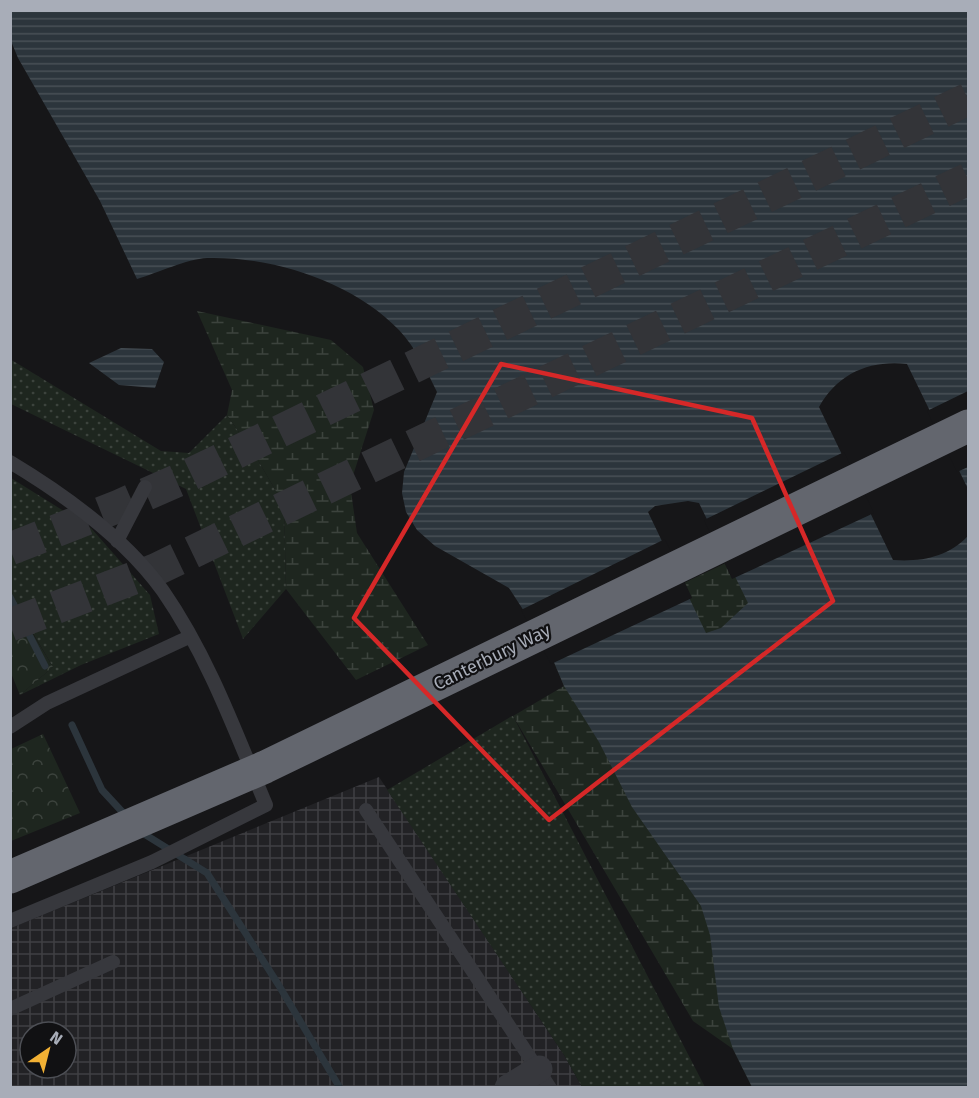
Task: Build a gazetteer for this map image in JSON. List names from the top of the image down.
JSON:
{
  "streets": {
    "highway": ["Canterbury Way"]
  },
  "north": "top right"
}
